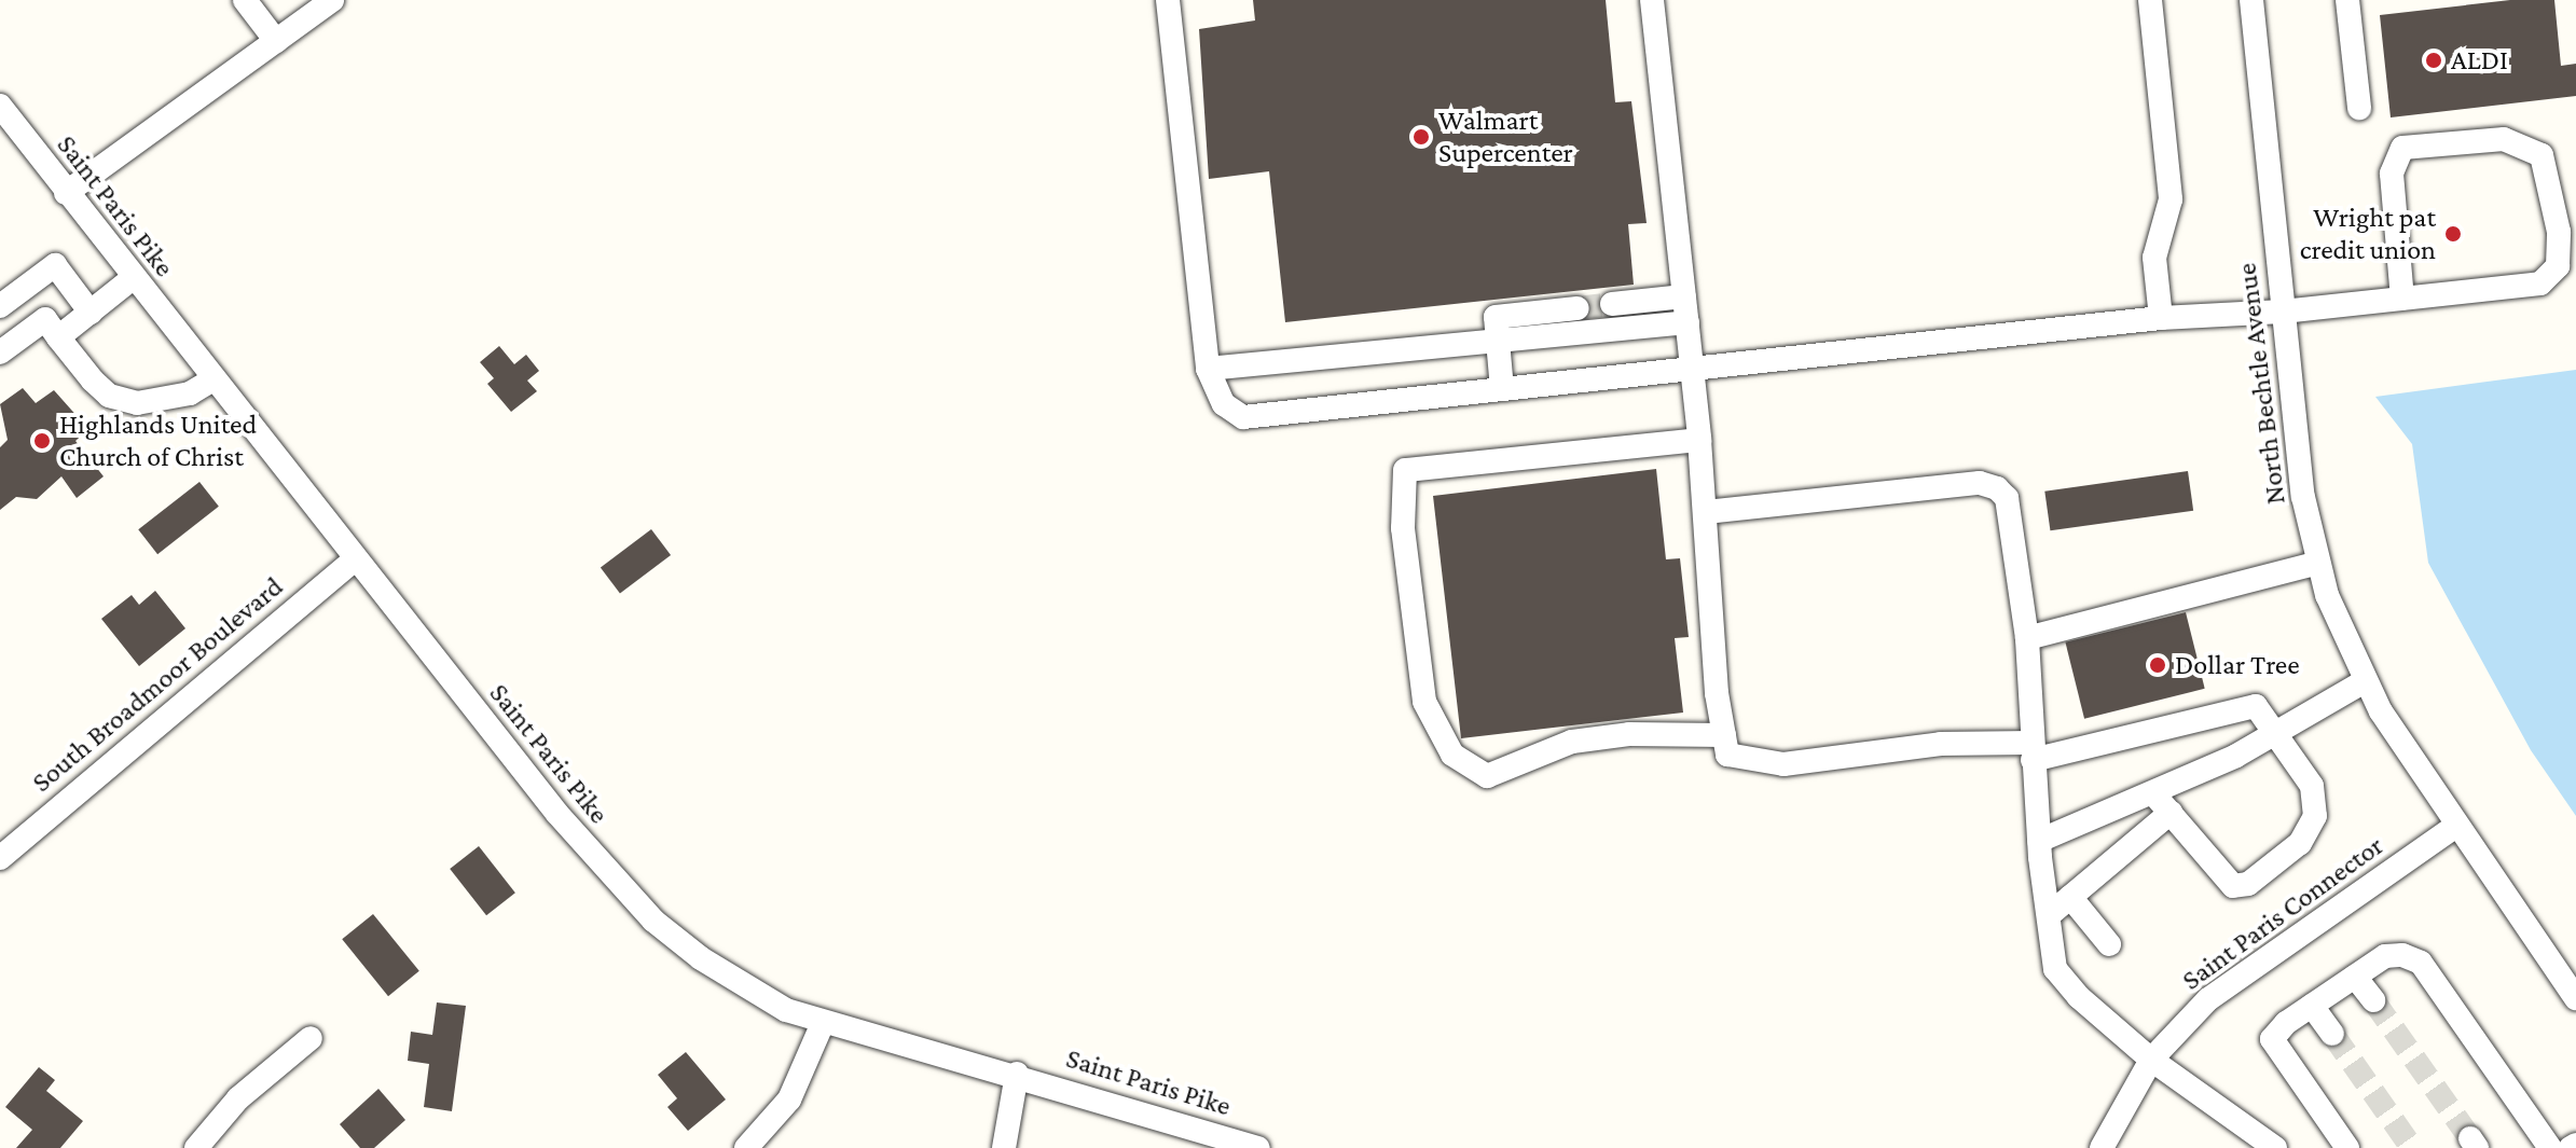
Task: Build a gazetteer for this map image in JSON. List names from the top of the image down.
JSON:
{
  "streets": {
    "street": [
      "Saint Paris Pike",
      "North Bechtle Avenue",
      "South Broadmoor Boulevard",
      "Saint Paris Connector"
    ]
  },
  "crossings": [
    ["Saint Paris Pike", "South Broadmoor Boulevard"],
    ["North Bechtle Avenue", "Saint Paris Connector"]
  ],
  "places": [
    "ALDI",
    "Walmart Supercenter",
    "Wright pat credit union",
    "Highlands United Church of Christ",
    "Dollar Tree"
  ]
}
